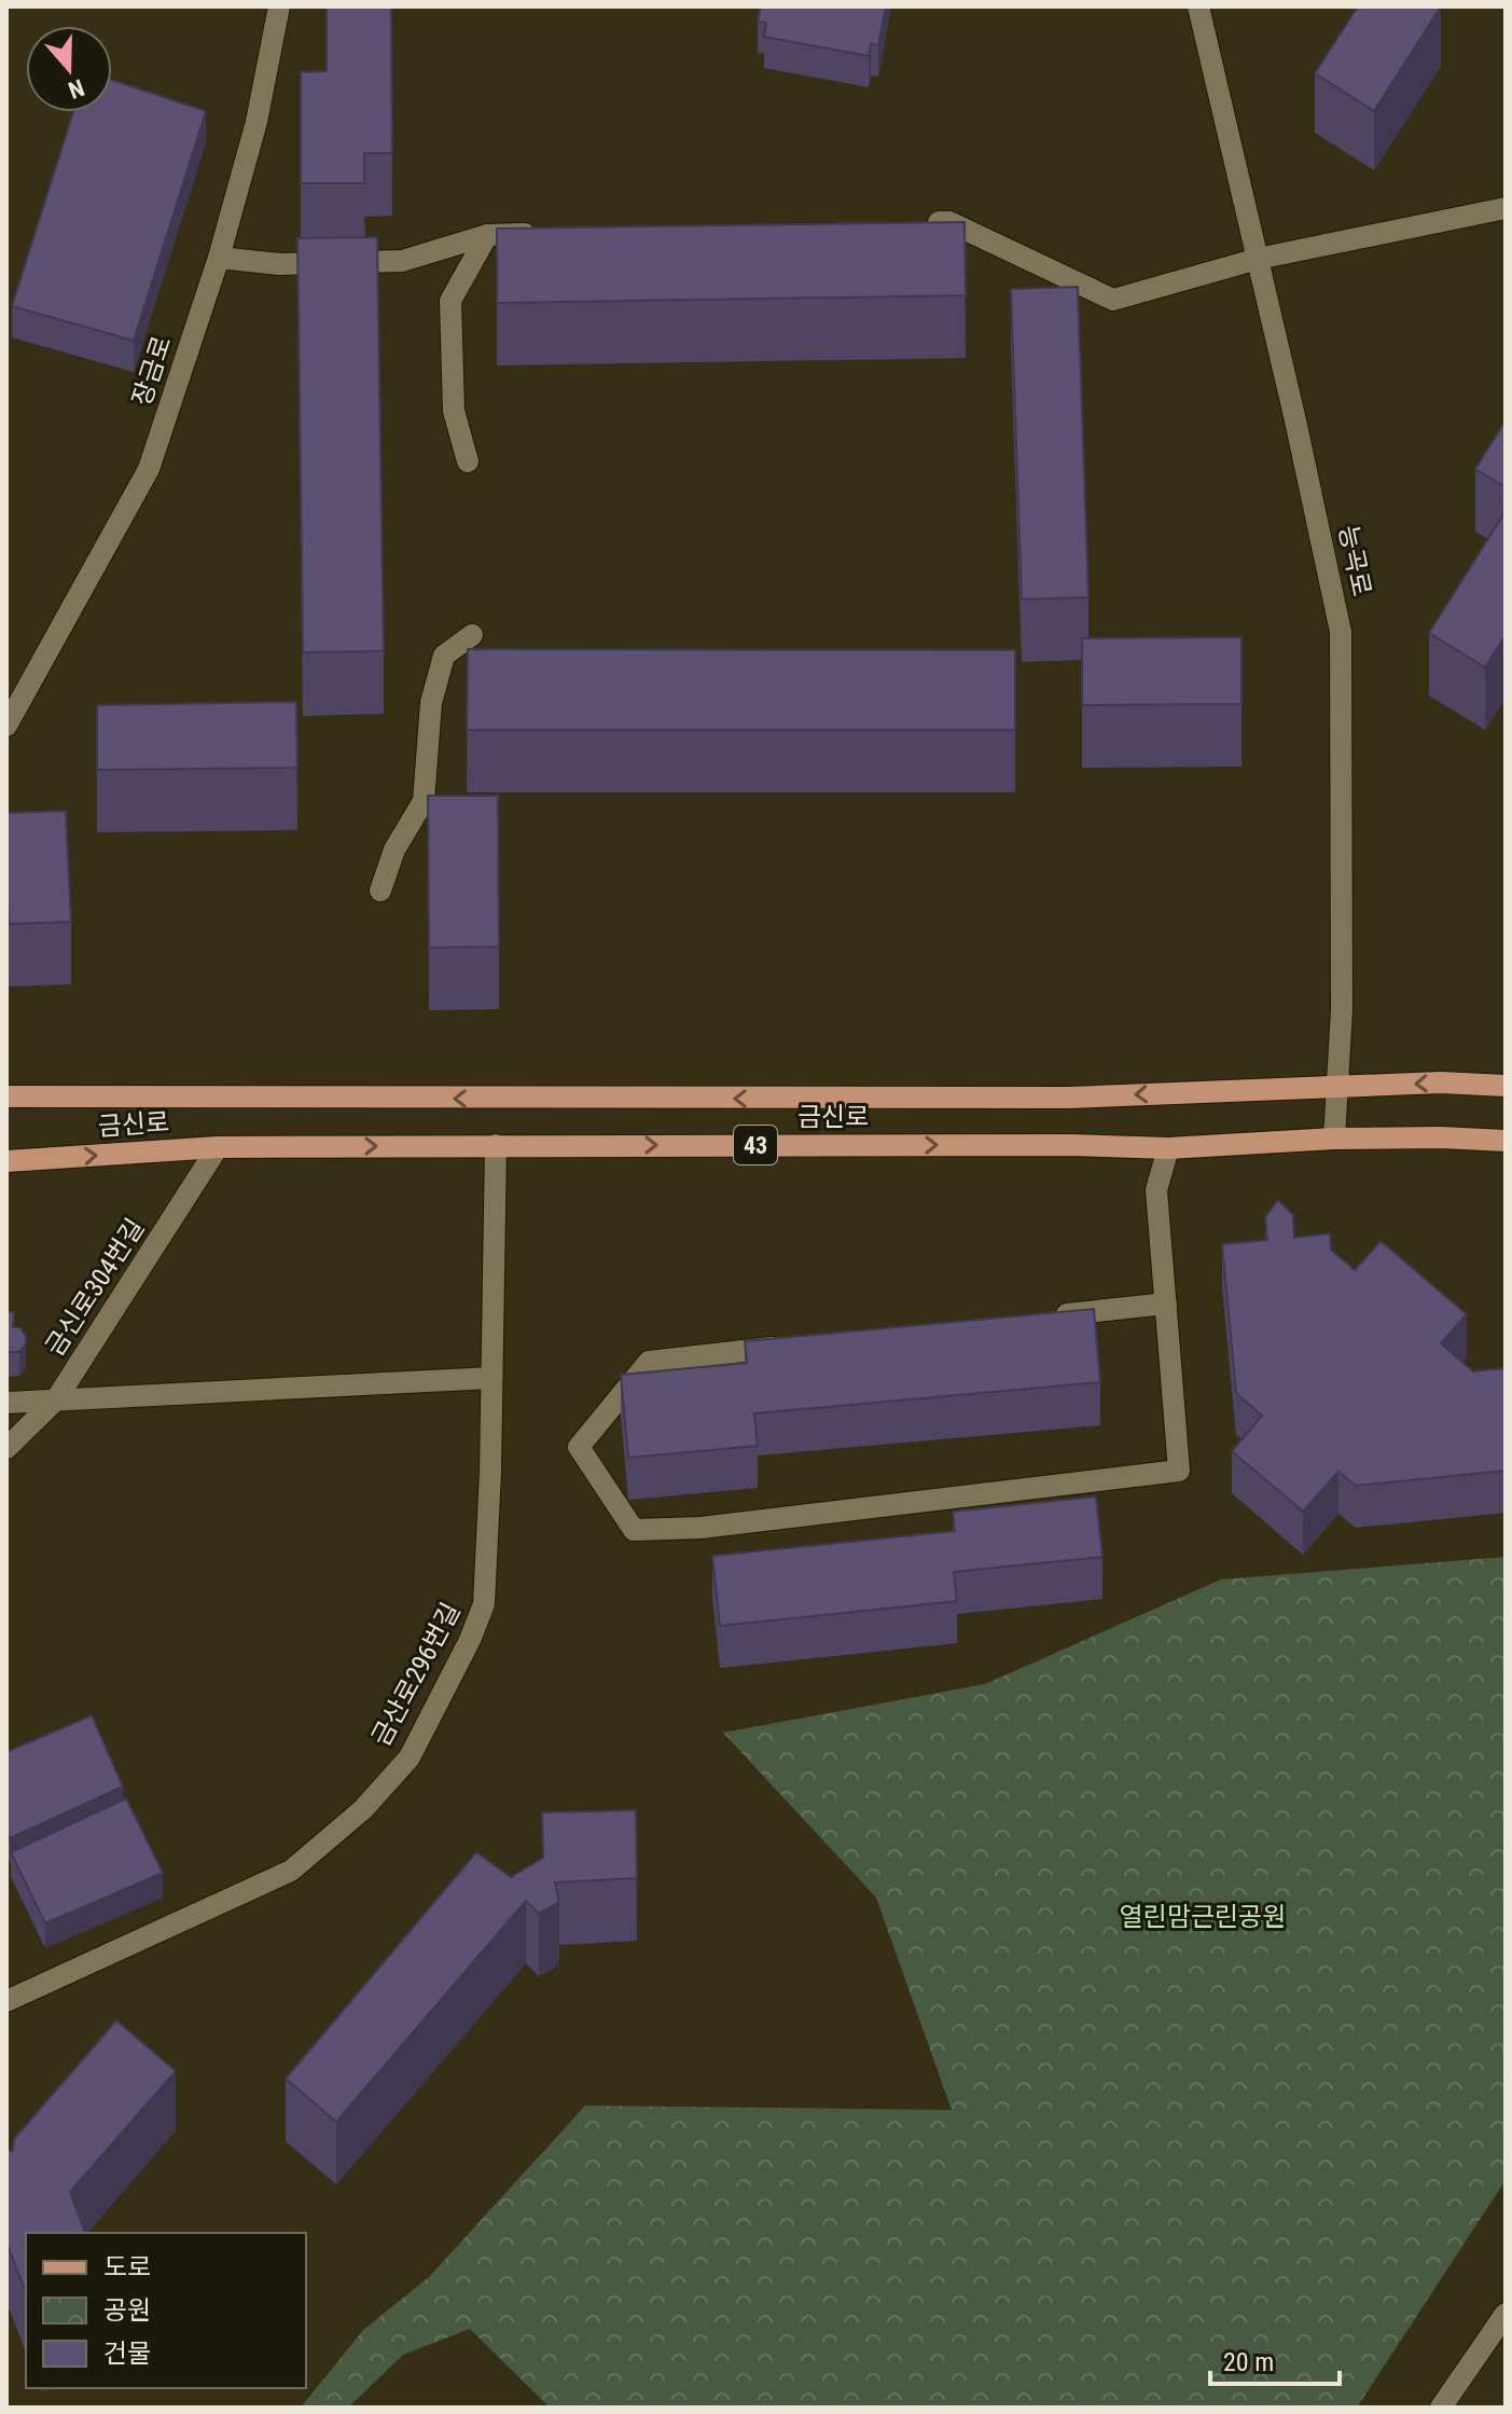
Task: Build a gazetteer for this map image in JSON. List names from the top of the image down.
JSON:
{
  "streets": {
    "main road": ["금신로", "43"],
    "street": [
      "장금로",
      "능곡로",
      "금신로304번길",
      "금산로296번길"
    ]
  },
  "crossings": [
    ["능곡로", "금신로"],
    ["금신로", "금신로304번길"],
    ["금신로", "금산로296번길"]
  ],
  "parks": ["열린맘근린공원"],
  "legend": ["도로", "공원", "건물"],
  "scale_bar": "20 m",
  "north": "bottom"
}
